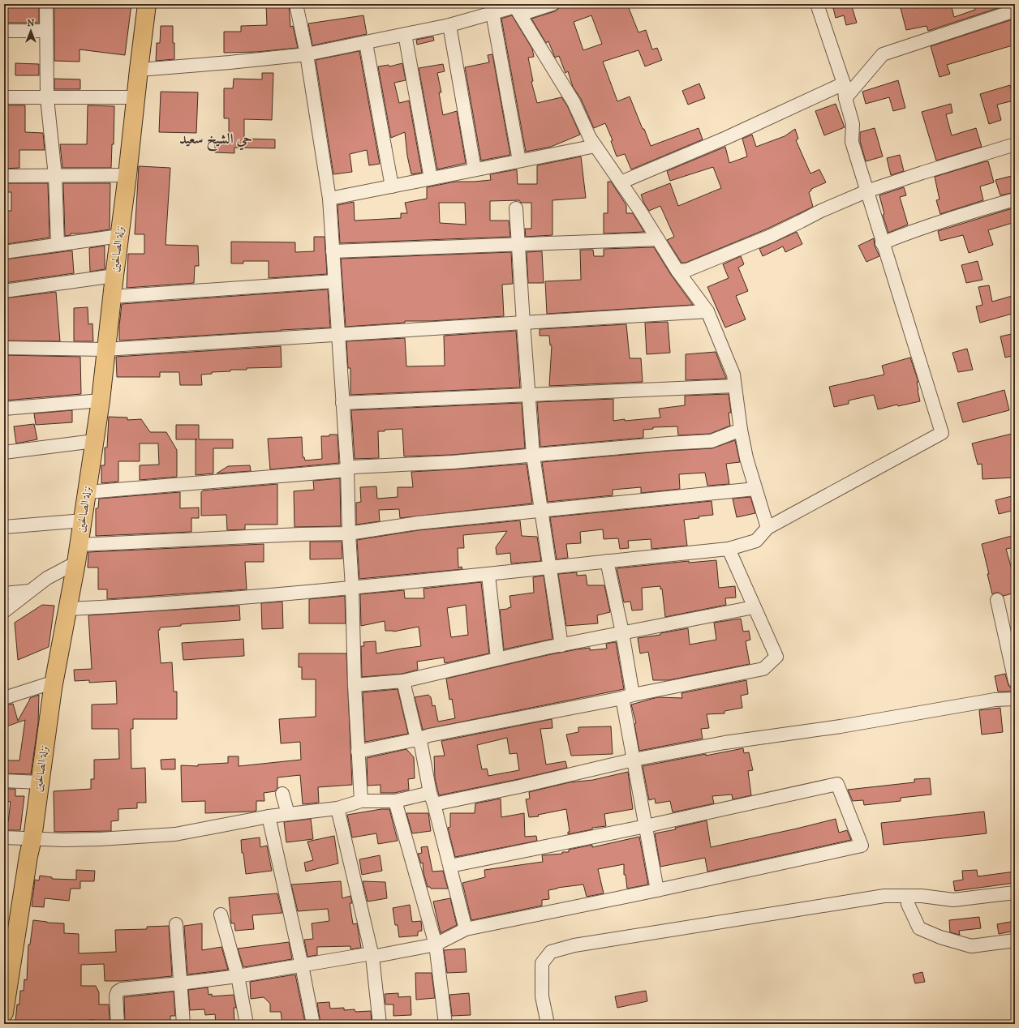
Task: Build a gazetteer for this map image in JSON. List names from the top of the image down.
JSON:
{
  "streets": {
    "main road": ["نزلة الصالحين"]
  },
  "districts": ["حي الشيخ سعيد"],
  "north": "top"
}
